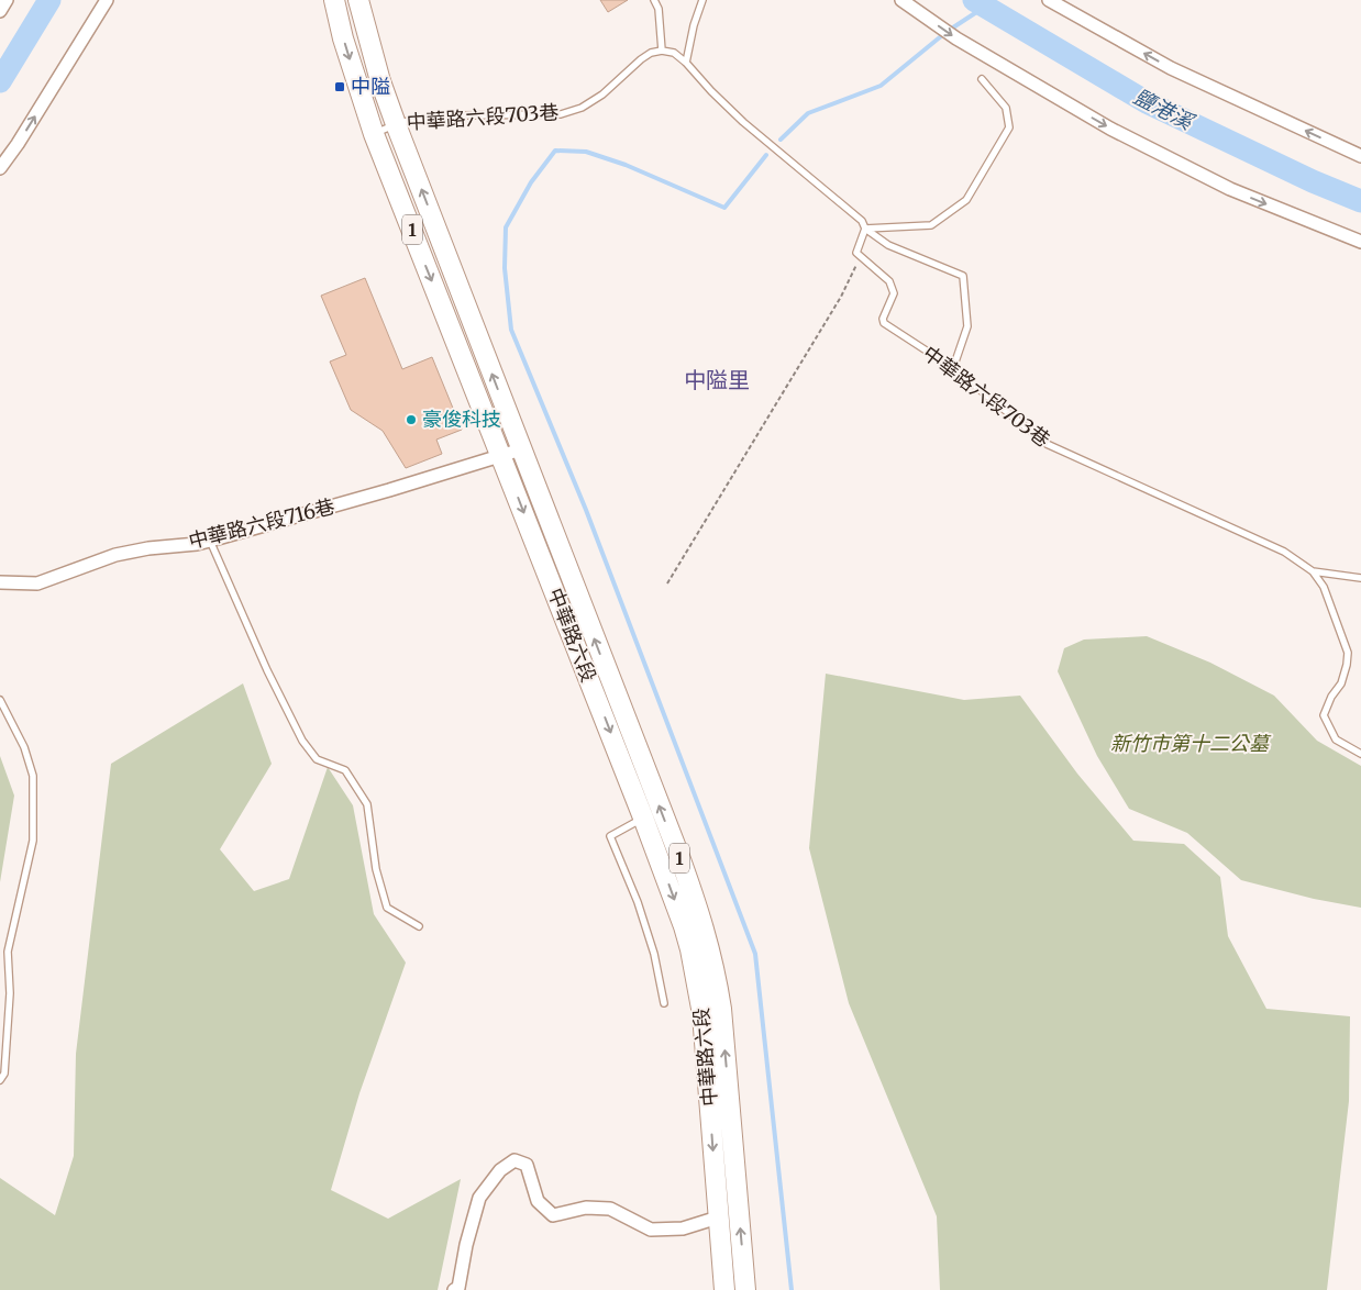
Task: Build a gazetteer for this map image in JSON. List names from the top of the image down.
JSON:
{
  "streets": {
    "main road": ["1", "中華路六段"],
    "street": ["中華路六段716巷"],
    "lane": ["中華路六段703巷"]
  },
  "crossings": [
    ["中華路六段703巷", "中華路六段"],
    ["中華路六段716巷", "中華路六段"]
  ],
  "districts": ["中隘里"],
  "water": ["鹽港溪"],
  "parks": ["新竹市第十二公墓"],
  "places": {
    "transit": ["中隘"],
    "other": ["豪俊科技"]
  }
}
